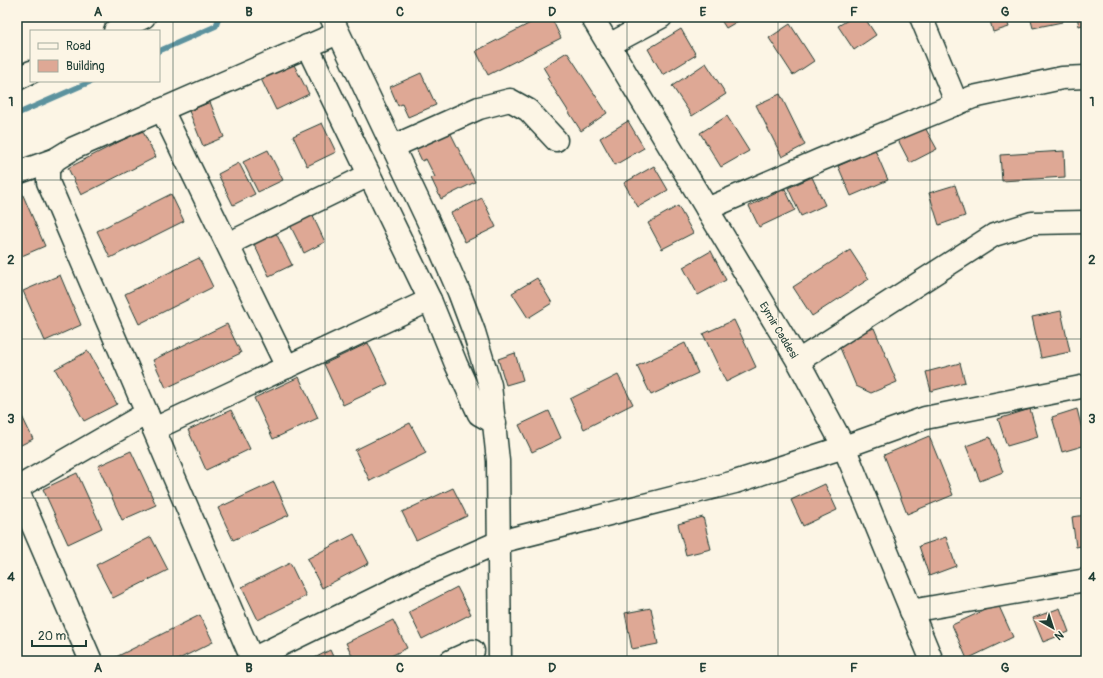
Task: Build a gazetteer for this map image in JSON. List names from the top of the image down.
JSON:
{
  "streets": {
    "street": ["Eymir Caddesi"]
  },
  "legend": ["Road", "Building"],
  "scale_bar": "20 m",
  "north": "bottom right",
  "grid": {
    "columns": [
      "A",
      "B",
      "C",
      "D",
      "E",
      "F",
      "G"
    ],
    "rows": [
      "1",
      "2",
      "3",
      "4"
    ]
  }
}
